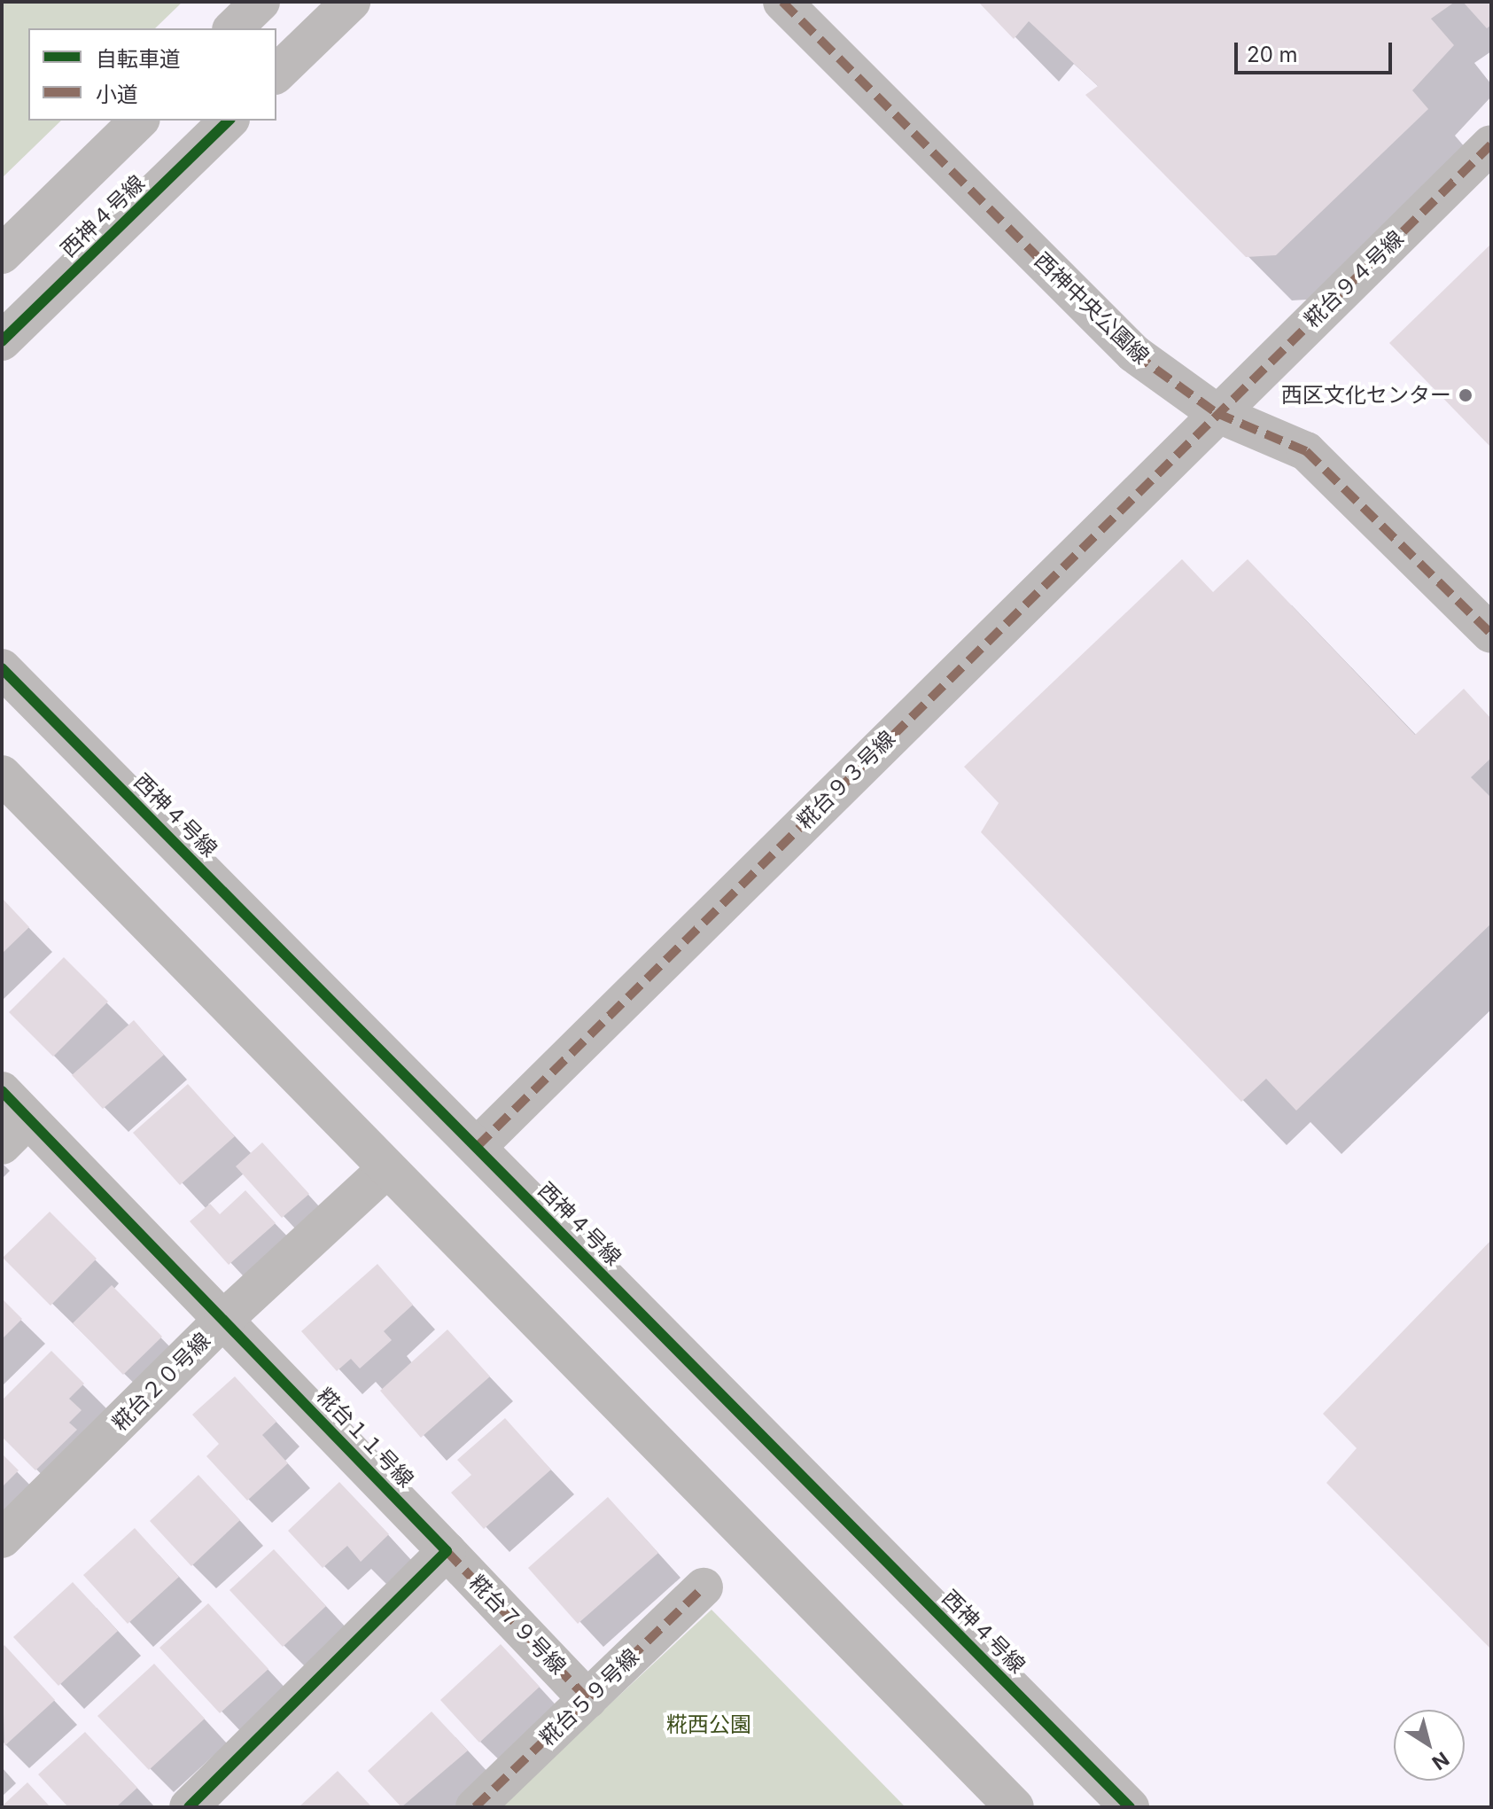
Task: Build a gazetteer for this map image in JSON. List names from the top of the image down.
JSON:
{
  "streets": {
    "street": [
      "西神４号線",
      "糀台９４号線",
      "西神中央公園線",
      "糀台９３号線",
      "糀台２０号線",
      "糀台１１号線",
      "糀台７９号線",
      "糀台５９号線"
    ]
  },
  "crossings": [
    ["西神４号線", "糀台９３号線"],
    ["糀台９４号線", "西神中央公園線"],
    ["糀台９４号線", "糀台９３号線"],
    ["西神中央公園線", "糀台９３号線"],
    ["糀台２０号線", "糀台１１号線"],
    ["糀台１１号線", "糀台７９号線"],
    ["糀台７９号線", "糀台５９号線"]
  ],
  "parks": ["糀西公園"],
  "places": ["西区文化センター"],
  "legend": ["自転車道", "小道"],
  "scale_bar": "20 m",
  "north": "bottom right"
}
